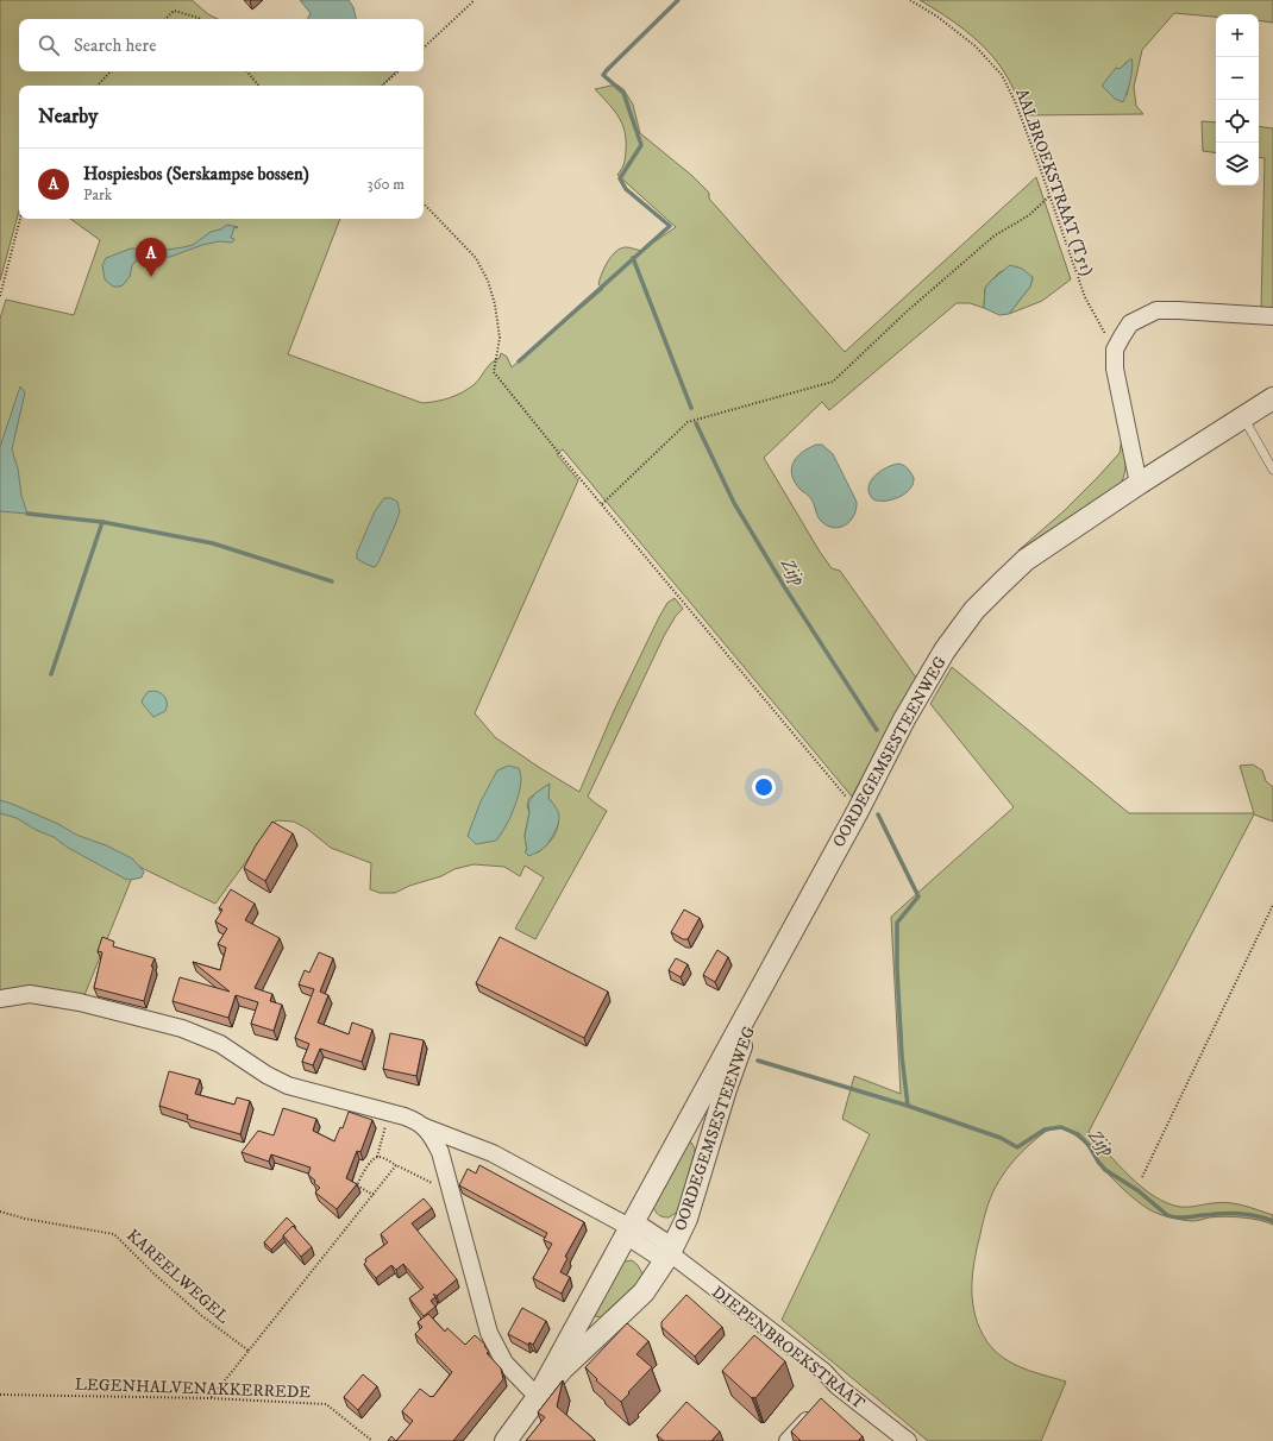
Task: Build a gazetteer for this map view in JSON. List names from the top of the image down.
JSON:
{
  "streets": {
    "street": ["OORDEGEMSESTEENWEG", "DIEPENBROEKSTRAAT"],
    "path": ["AALBROEKSTRAAT (T51)", "KAREELWEGEL", "LEGENHALVENAKKERREDE"]
  },
  "crossings": [
    ["OORDEGEMSESTEENWEG", "DIEPENBROEKSTRAAT"]
  ],
  "water": ["Zijp"],
  "page": {
    "map_buttons": ["+", "−"],
    "search": "Search here",
    "heading": "Nearby",
    "list": [
      {
        "mark": "A",
        "name": "Hospiesbos (Serskampse bossen)",
        "note": "Park",
        "value": "360 m"
      }
    ],
    "pins": "A"
  }
}
